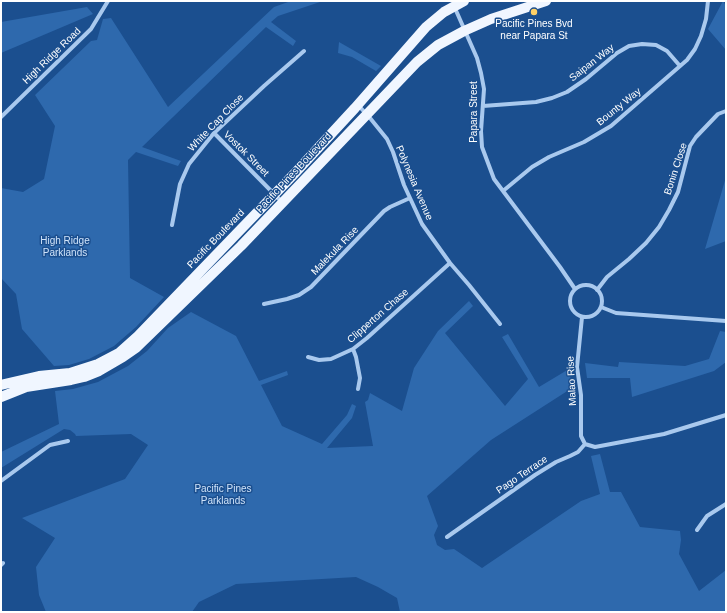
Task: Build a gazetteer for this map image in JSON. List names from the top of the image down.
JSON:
{
  "streets": {
    "main road": ["Pacific Pines Boulevard", "Pacific Boulevard"],
    "street": [
      "High Ridge Road",
      "Saipan Way",
      "Bounty Way",
      "Papara Street",
      "White Cap Close",
      "Vostok Street",
      "Bonin Close",
      "Polynesia Avenue",
      "Malekula Rise",
      "Clipperton Chase",
      "Malao Rise",
      "Pago Terrace"
    ]
  },
  "crossings": [
    ["Saipan Way", "Bounty Way"],
    ["Saipan Way", "Papara Street"],
    ["Bounty Way", "Papara Street"],
    ["Papara Street", "Bonin Close"],
    ["Papara Street", "Pacific Pines Boulevard"],
    ["Papara Street", "Pacific Boulevard"],
    ["Papara Street", "Malao Rise"],
    ["White Cap Close", "Vostok Street"],
    ["Vostok Street", "Pacific Pines Boulevard"],
    ["Vostok Street", "Pacific Boulevard"],
    ["Bonin Close", "Malao Rise"],
    ["Pacific Pines Boulevard", "Polynesia Avenue"],
    ["Pacific Pines Boulevard", "Pacific Boulevard"],
    ["Polynesia Avenue", "Pacific Boulevard"],
    ["Polynesia Avenue", "Malekula Rise"],
    ["Polynesia Avenue", "Clipperton Chase"],
    ["Malao Rise", "Pago Terrace"]
  ],
  "parks": ["High Ridge Parklands", "Pacific Pines Parklands"],
  "places": ["Pacific Pines Bvd near Papara St"]
}
